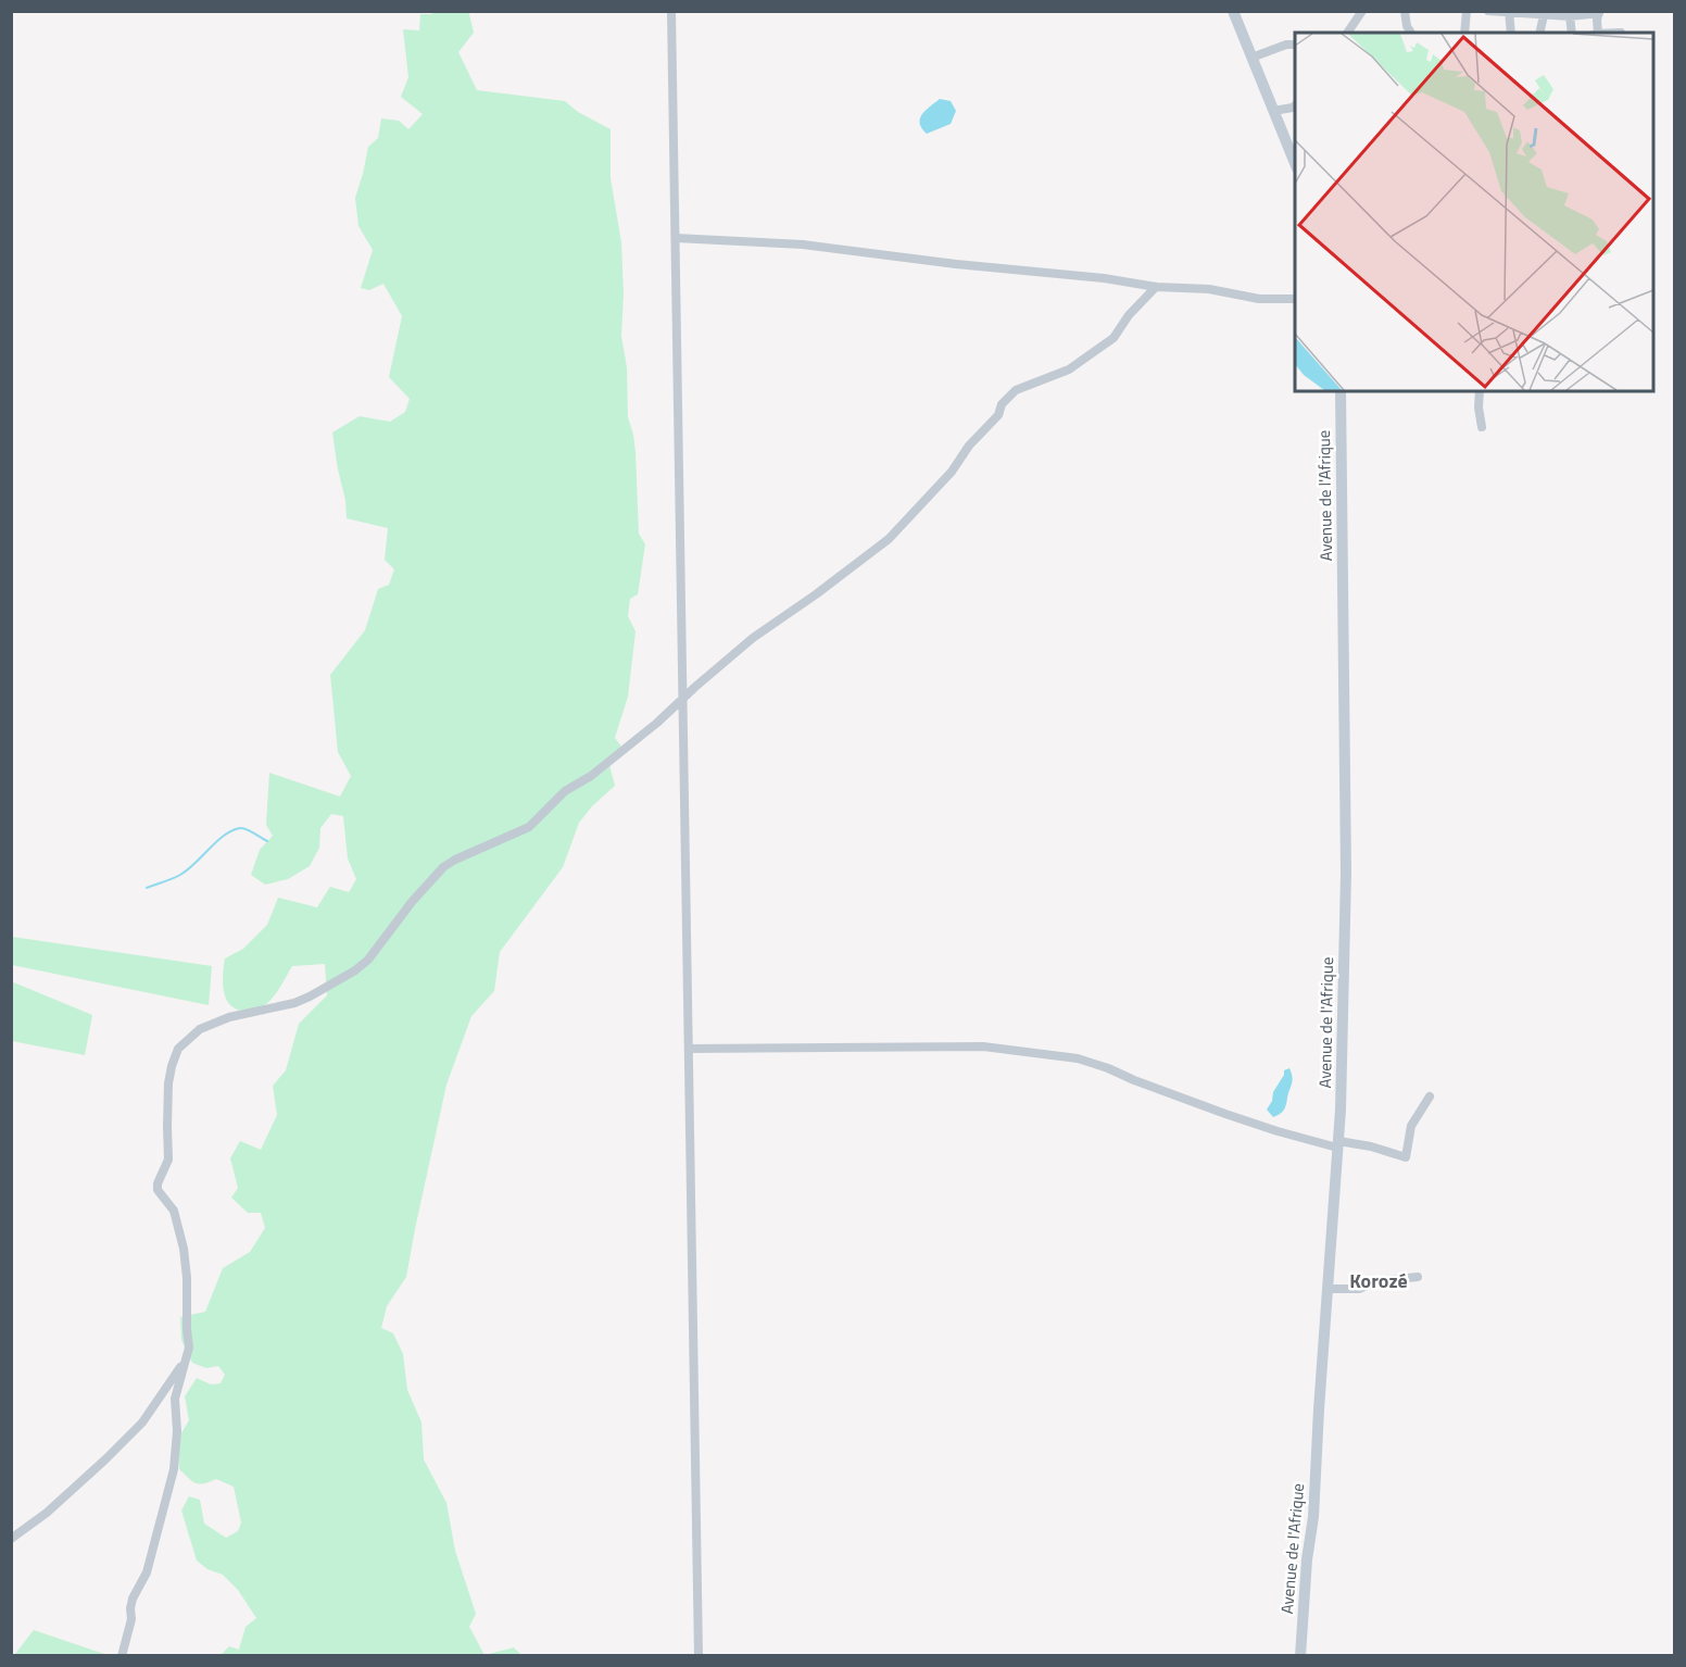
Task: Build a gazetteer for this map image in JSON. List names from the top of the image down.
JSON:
{
  "streets": {
    "main road": ["Avenue de l'Afrique"]
  },
  "districts": ["Korozé"]
}
